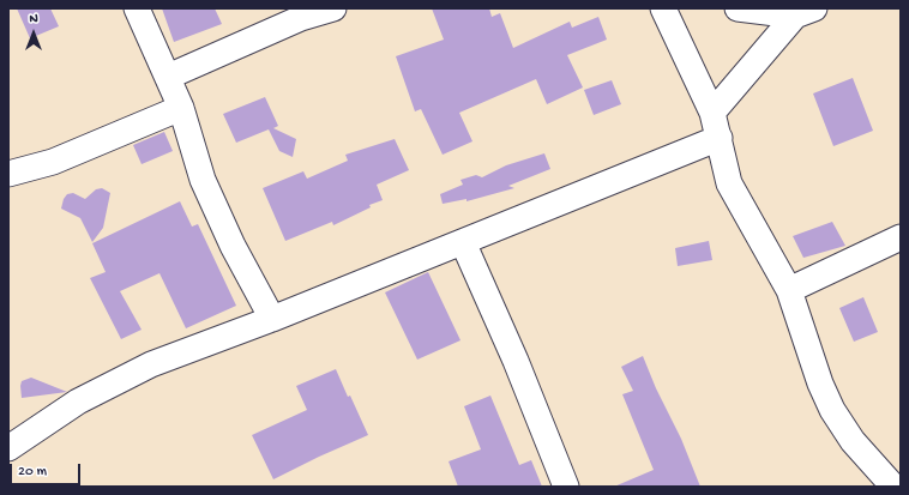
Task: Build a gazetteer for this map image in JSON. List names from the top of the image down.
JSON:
{
  "scale_bar": "20 m",
  "north": "top"
}
